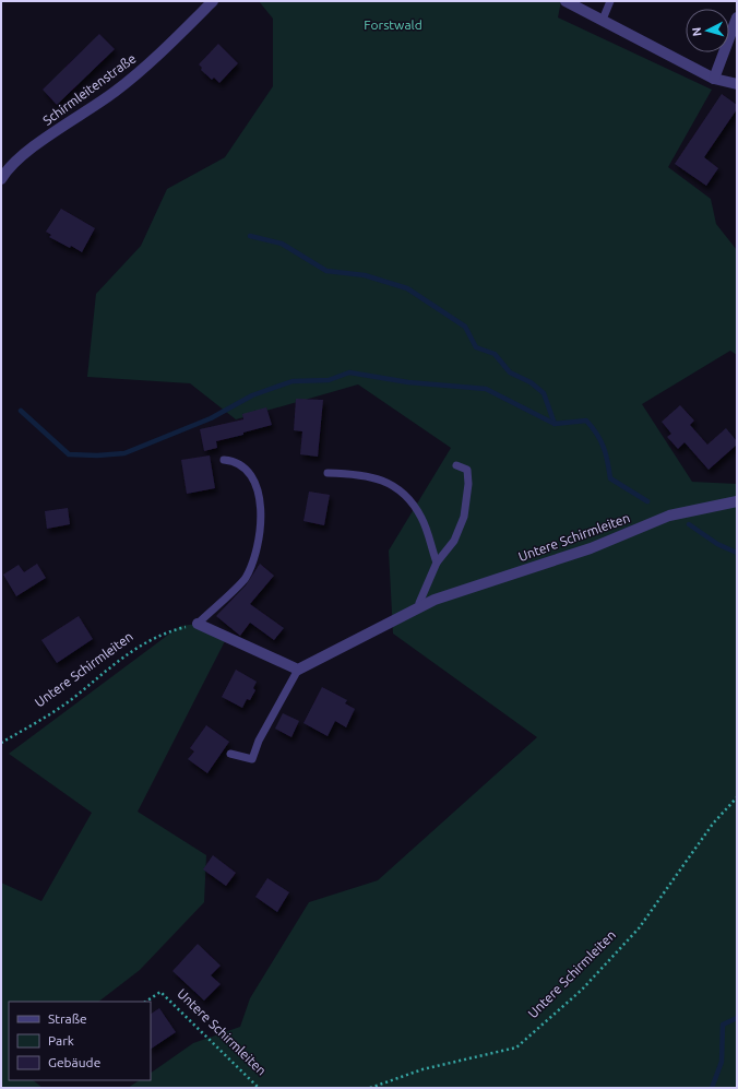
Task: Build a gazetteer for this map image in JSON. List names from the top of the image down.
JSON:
{
  "streets": {
    "street": ["Schirmleitenstraße", "Untere Schirmleiten"]
  },
  "parks": ["Forstwald"],
  "legend": ["Straße", "Park", "Gebäude"],
  "north": "left"
}
